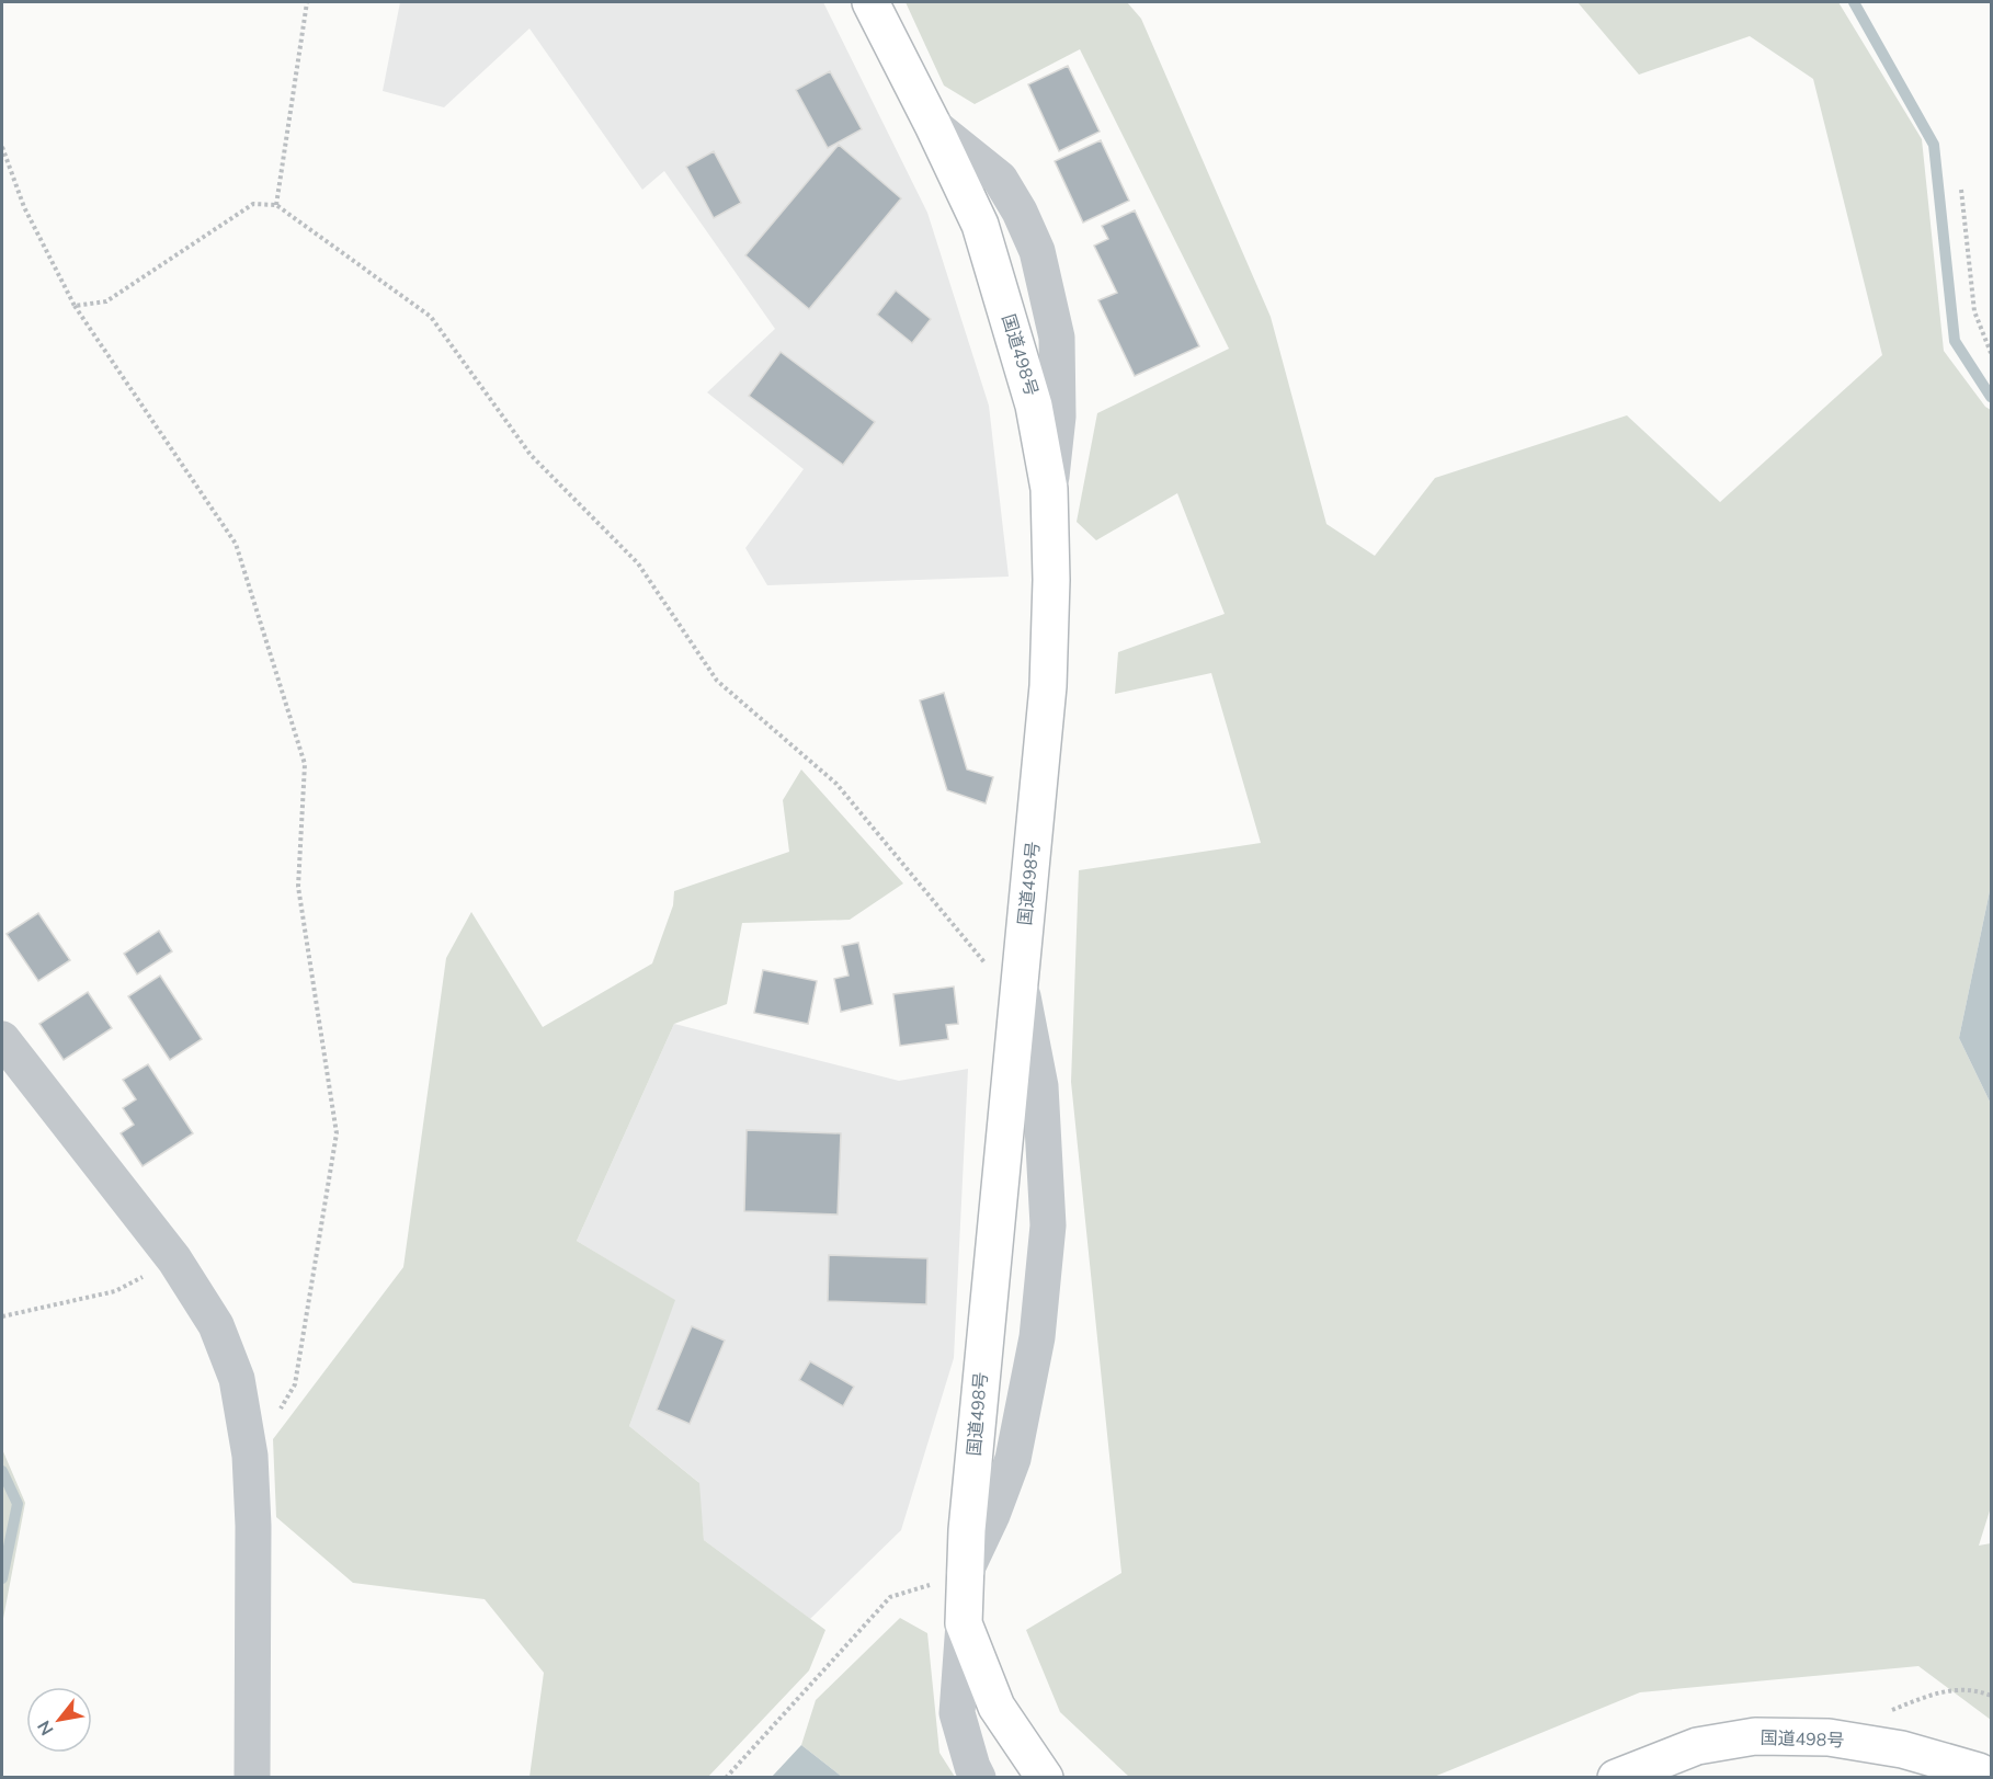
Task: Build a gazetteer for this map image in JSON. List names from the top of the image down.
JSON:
{
  "streets": {
    "highway": ["国道498号"]
  },
  "north": "bottom left"
}
